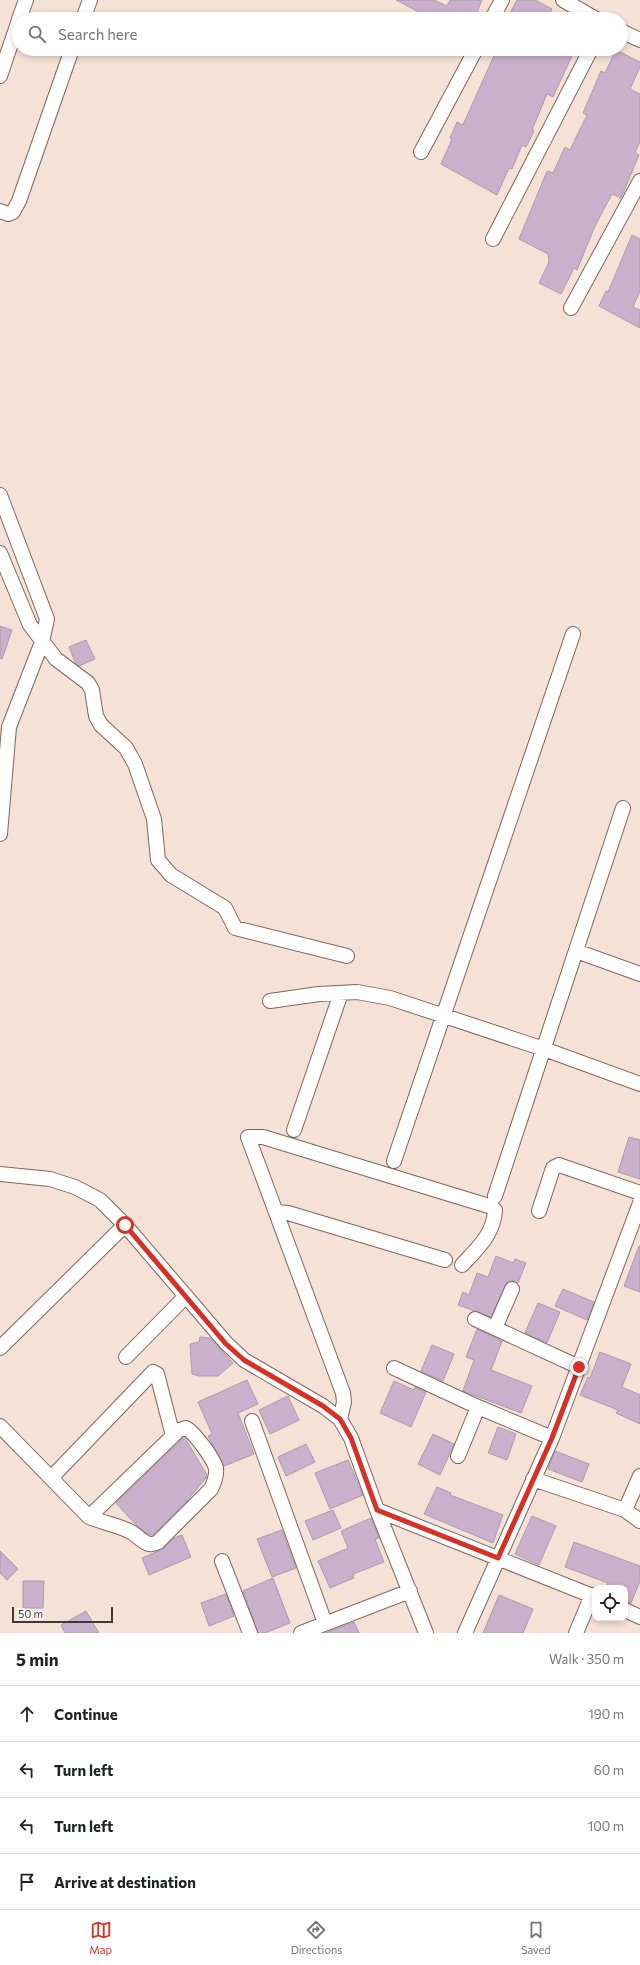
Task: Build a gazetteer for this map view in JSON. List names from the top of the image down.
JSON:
{
  "scale_bar": "50 m",
  "page": {
    "search": "Search here",
    "scale": "50 m",
    "heading": ["5 min", "Walk · 350 m"],
    "list": [
      ["Continue", "190 m"],
      ["Turn left", "60 m"],
      ["Turn left", "100 m"],
      "Arrive at destination"
    ],
    "nav": ["Map", "Directions", "Saved"]
  }
}
